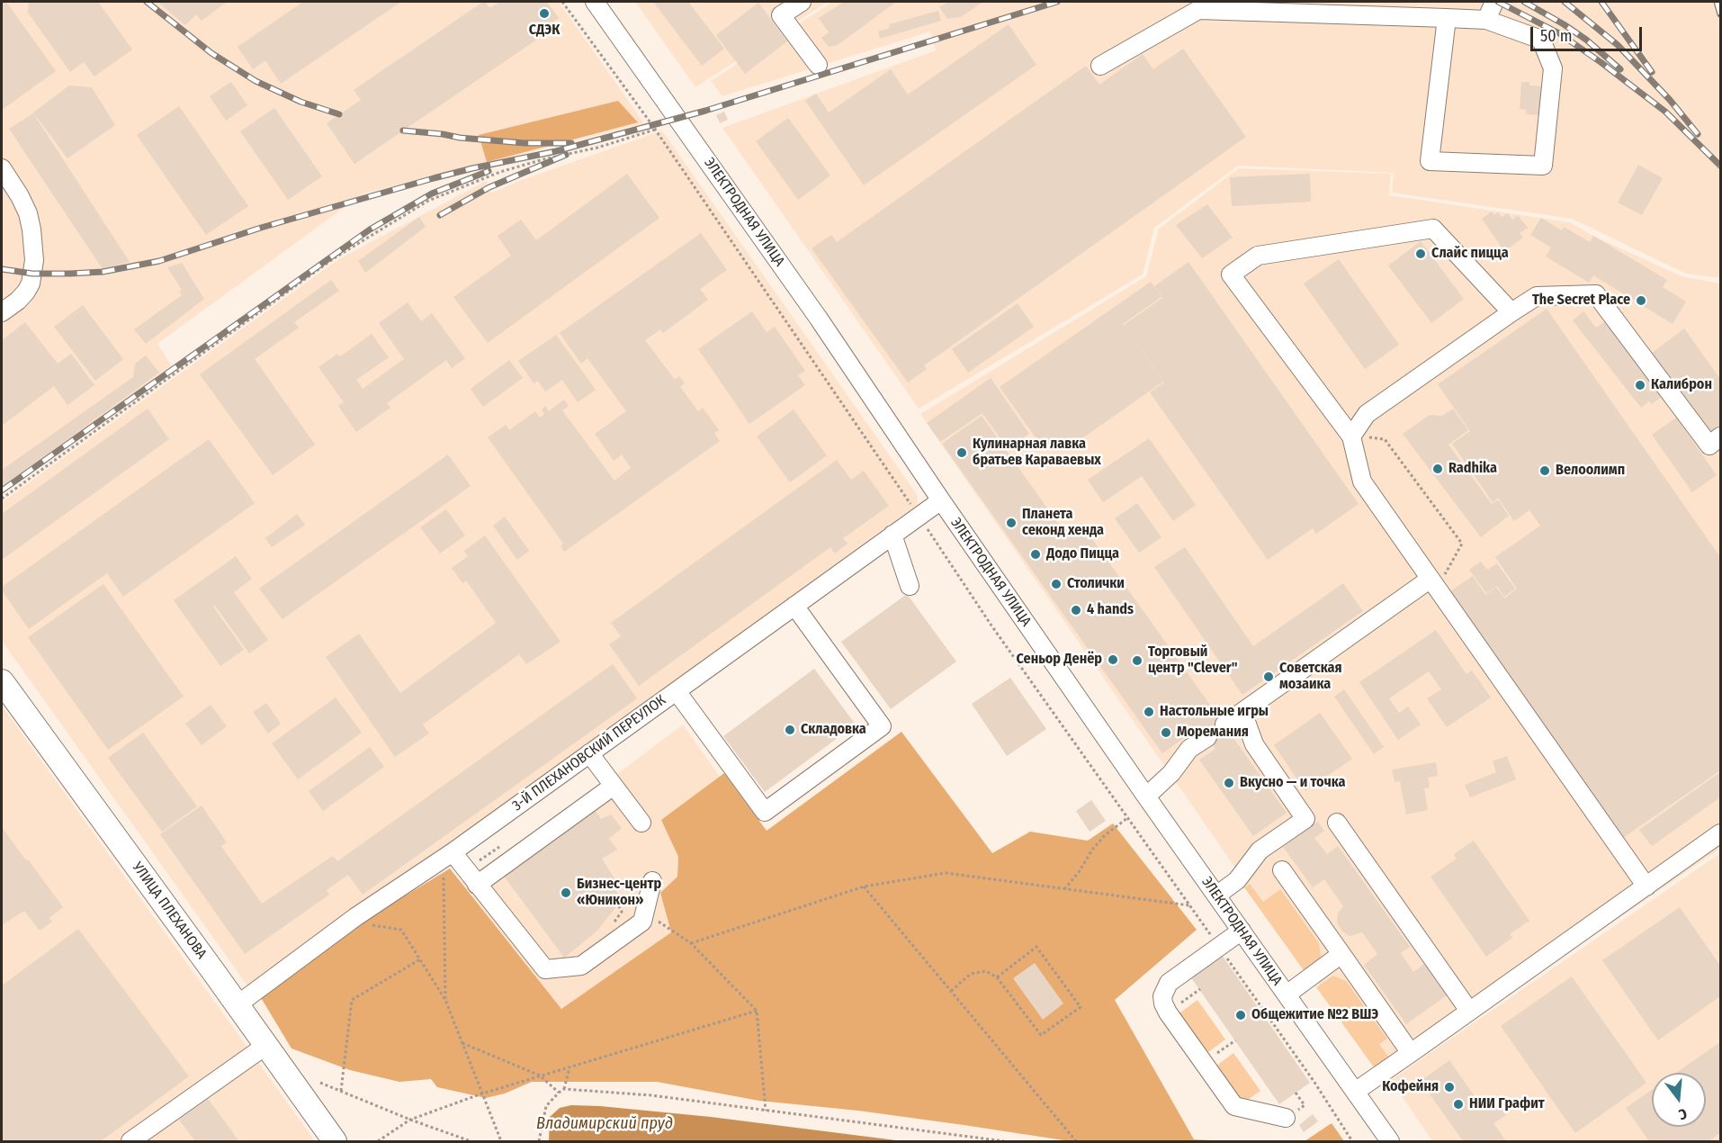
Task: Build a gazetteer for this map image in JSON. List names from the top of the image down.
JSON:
{
  "streets": {
    "main road": ["УЛИЦА ПЛЕХАНОВА"],
    "street": ["ЭЛЕКТРОДНАЯ УЛИЦА", "3-Й ПЛЕХАНОВСКИЙ ПЕРЕУЛОК"]
  },
  "crossings": [
    ["ЭЛЕКТРОДНАЯ УЛИЦА", "3-Й ПЛЕХАНОВСКИЙ ПЕРЕУЛОК"],
    ["3-Й ПЛЕХАНОВСКИЙ ПЕРЕУЛОК", "УЛИЦА ПЛЕХАНОВА"]
  ],
  "water": ["Владимирский пруд"],
  "places": [
    "СДЭК",
    "Слайс пицца",
    "The Secret Place",
    "Калиброн",
    "Кулинарная лавка братьев Караваевых",
    "Radhika",
    "Велоолимп",
    "Планета секонд хенда",
    "Додо Пицца",
    "Столички",
    "4 hands",
    "Сеньор Денёр",
    "Торговый центр \"Clever\"",
    "Советская мозаика",
    "Настольные игры",
    "Складовка",
    "Моремания",
    "Вкусно — и точка",
    "Бизнес-центр «Юникон»",
    "Общежитие №2 ВШЭ",
    "Кофейня",
    "НИИ Графит"
  ],
  "scale_bar": "50 m",
  "north": "bottom"
}
